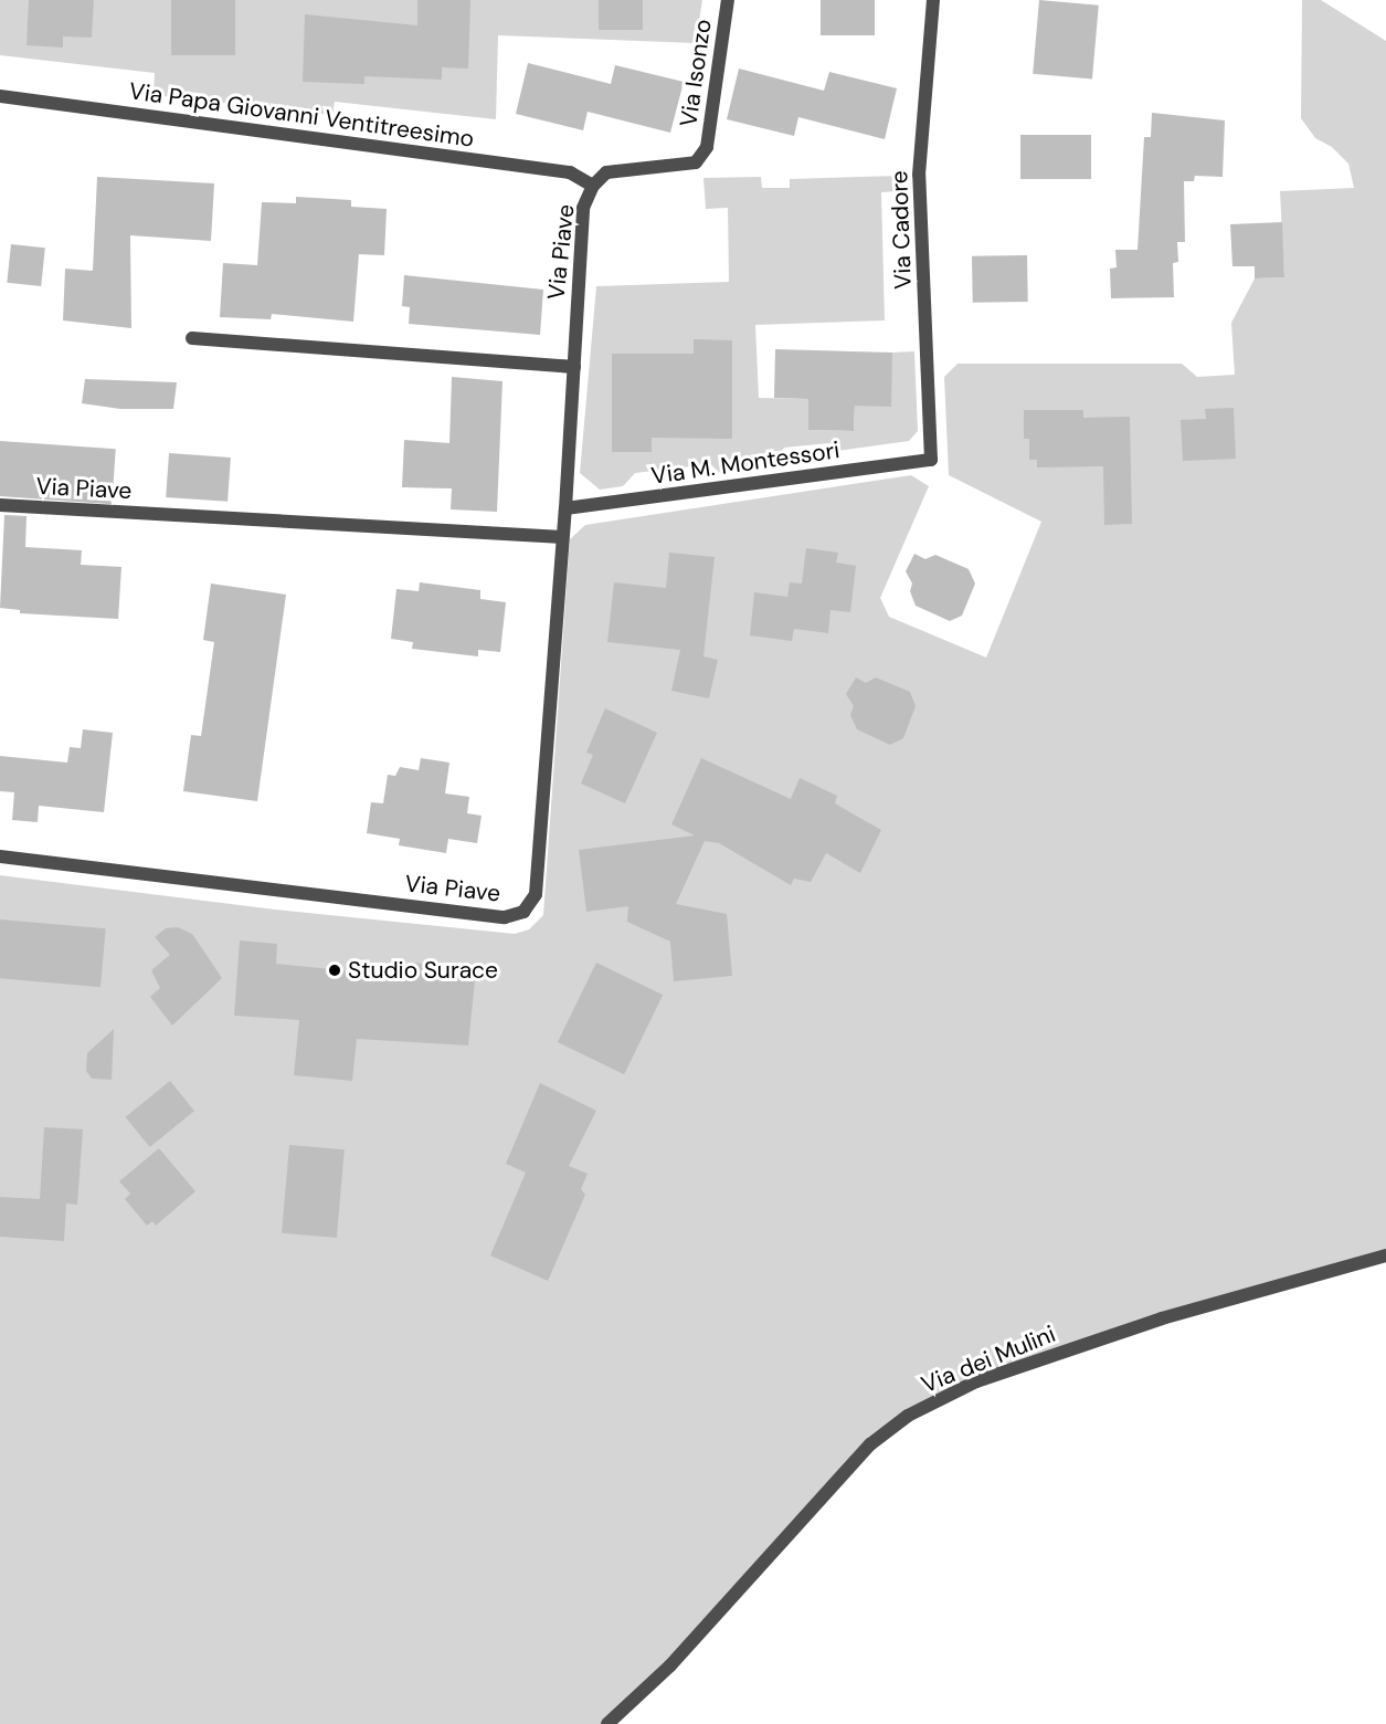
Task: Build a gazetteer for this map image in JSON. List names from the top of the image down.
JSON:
{
  "streets": {
    "street": [
      "Via Isonzo",
      "Via Papa Giovanni Ventitreesimo",
      "Via Cadore",
      "Via Piave",
      "Via M. Montessori",
      "Via dei Mulini"
    ]
  },
  "crossings": [
    ["Via Isonzo", "Via Piave"],
    ["Via Papa Giovanni Ventitreesimo", "Via Piave"],
    ["Via Cadore", "Via M. Montessori"],
    ["Via Piave", "Via M. Montessori"]
  ],
  "places": ["Studio Surace"]
}
